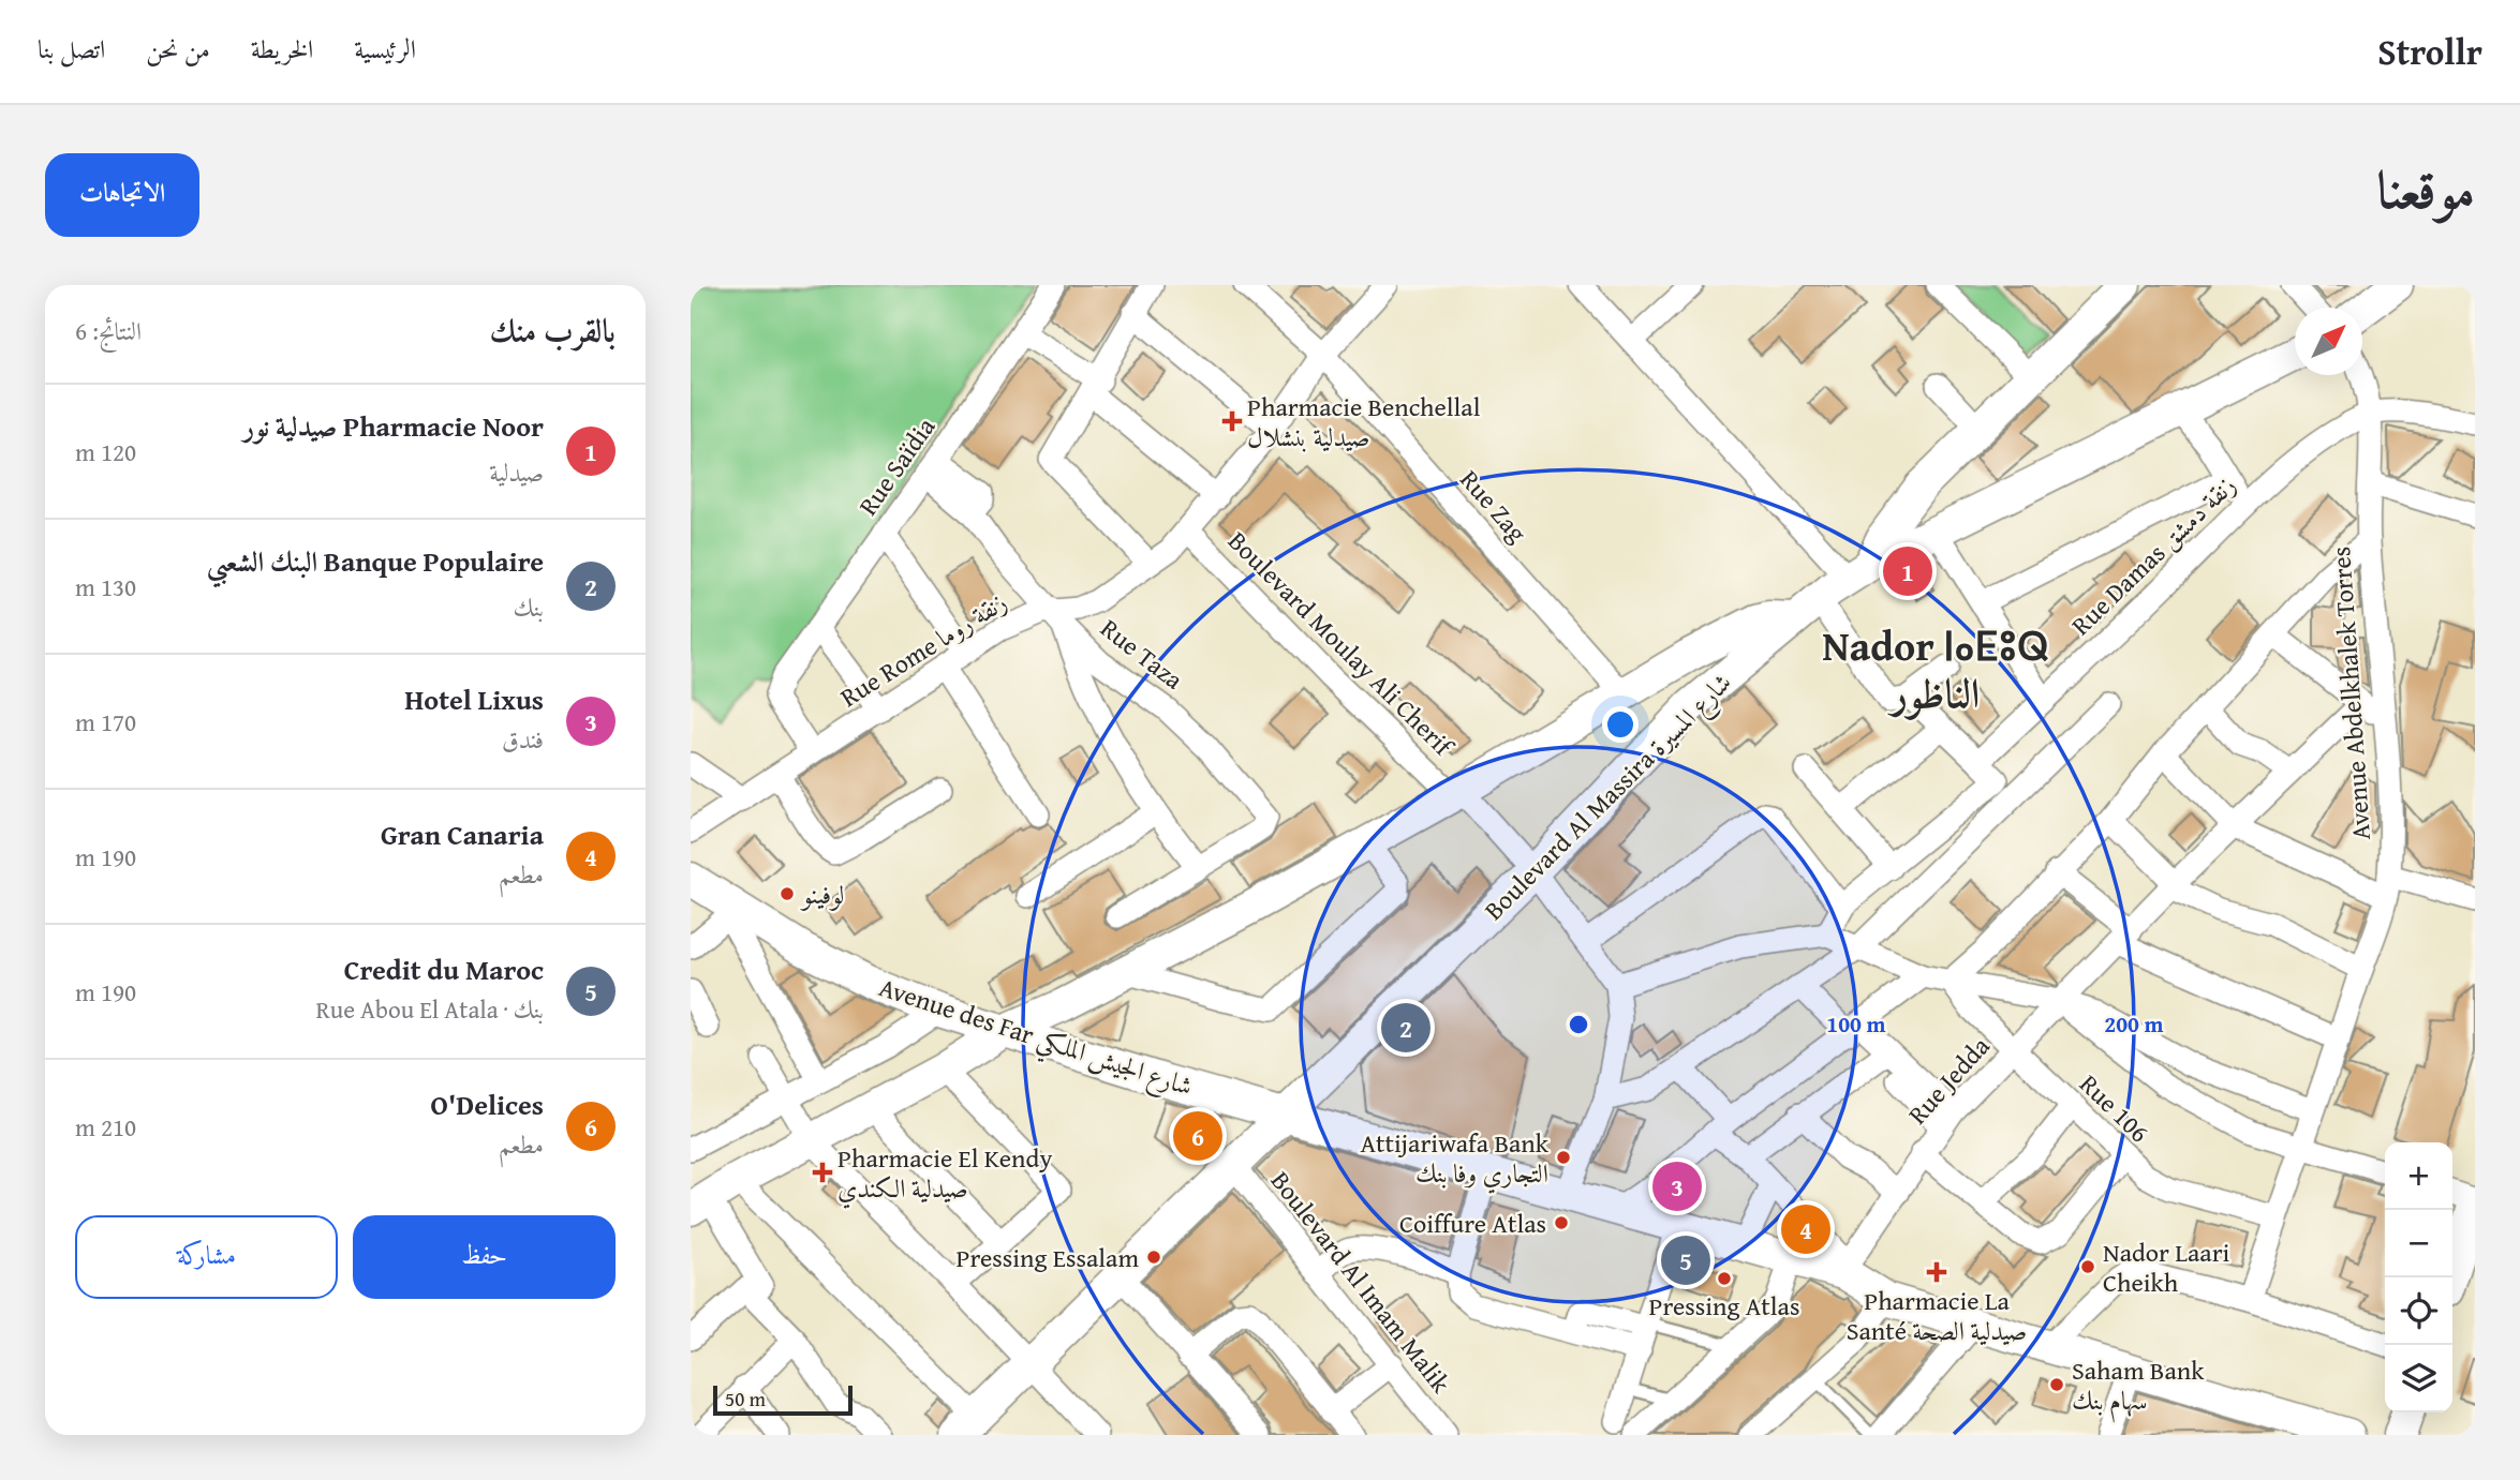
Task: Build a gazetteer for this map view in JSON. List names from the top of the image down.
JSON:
{
  "streets": {
    "main road": ["Boulevard Al Massira شارع المسيرة", "Avenue des Far شارع الجيش الملكي"],
    "street": [
      "Rue Saïdia",
      "Rue Zag",
      "Rue Damas زنقة دمشق",
      "Boulevard Moulay Ali Cherif",
      "Rue Rome زنقة روما",
      "Rue Taza",
      "Avenue Abdelkhalek Torres",
      "Rue Jedda",
      "Rue 106",
      "Boulevard Al Imam Malik"
    ]
  },
  "crossings": [
    ["Rue Saïdia", "Rue Rome زنقة روما"],
    ["Rue Saïdia", "Rue Taza"],
    ["Rue Zag", "Rue Rome زنقة روما"],
    ["Rue Damas زنقة دمشق", "Avenue Abdelkhalek Torres"],
    ["Boulevard Moulay Ali Cherif", "Rue Rome زنقة روما"],
    ["Rue Rome زنقة روما", "Rue Taza"],
    ["Avenue Abdelkhalek Torres", "Rue 106"],
    ["Boulevard Al Massira شارع المسيرة", "Avenue des Far شارع الجيش الملكي"],
    ["Boulevard Al Massira شارع المسيرة", "Boulevard Al Imam Malik"],
    ["Avenue des Far شارع الجيش الملكي", "Rue Jedda"],
    ["Rue Jedda", "Rue 106"]
  ],
  "districts": ["Nador ⵏⴰⴹⵓⵕ الناظور"],
  "places": {
    "health": ["Pharmacie Benchellal صيدلية بنشلال", "Pharmacie El Kendy صيدلية الكندي", "Pharmacie La Santé صيدلية الصحة"],
    "other": [
      "لوفينو",
      "Attijariwafa Bank التجاري وفا بنك",
      "Coiffure Atlas",
      "Pressing Essalam",
      "Nador Laari Cheikh",
      "Pressing Atlas",
      "Saham Bank سهام بنك"
    ]
  },
  "scale_bar": "50 m",
  "north": "top right",
  "page": {
    "header": "Strollr",
    "nav": [
      "الرئيسية",
      "الخريطة",
      "من نحن",
      "اتصل بنا"
    ],
    "title": "موقعنا",
    "buttons": [
      "الاتجاهات",
      ["حفظ", "مشاركة"]
    ],
    "heading": ["بالقرب منك", "النتائج: 6"],
    "list": [
      {
        "mark": "1",
        "name": "Pharmacie Noor صيدلية نور",
        "note": "صيدلية",
        "value": "120 m"
      },
      {
        "mark": "2",
        "name": "Banque Populaire البنك الشعبي",
        "note": "بنك",
        "value": "130 m"
      },
      {
        "mark": "3",
        "name": "Hotel Lixus",
        "note": "فندق",
        "value": "170 m"
      },
      {
        "mark": "4",
        "name": "Gran Canaria",
        "note": "مطعم",
        "value": "190 m"
      },
      {
        "mark": "5",
        "name": "Credit du Maroc",
        "note": "بنك · Rue Abou El Atala",
        "value": "190 m"
      },
      {
        "mark": "6",
        "name": "O'Delices",
        "note": "مطعم",
        "value": "210 m"
      }
    ],
    "pins": [
      "1",
      "2",
      "6",
      "3",
      "4",
      "5"
    ],
    "map_buttons": ["+", "−"],
    "scale": "50 m"
  },
  "rings": ["100 m", "200 m"]
}
